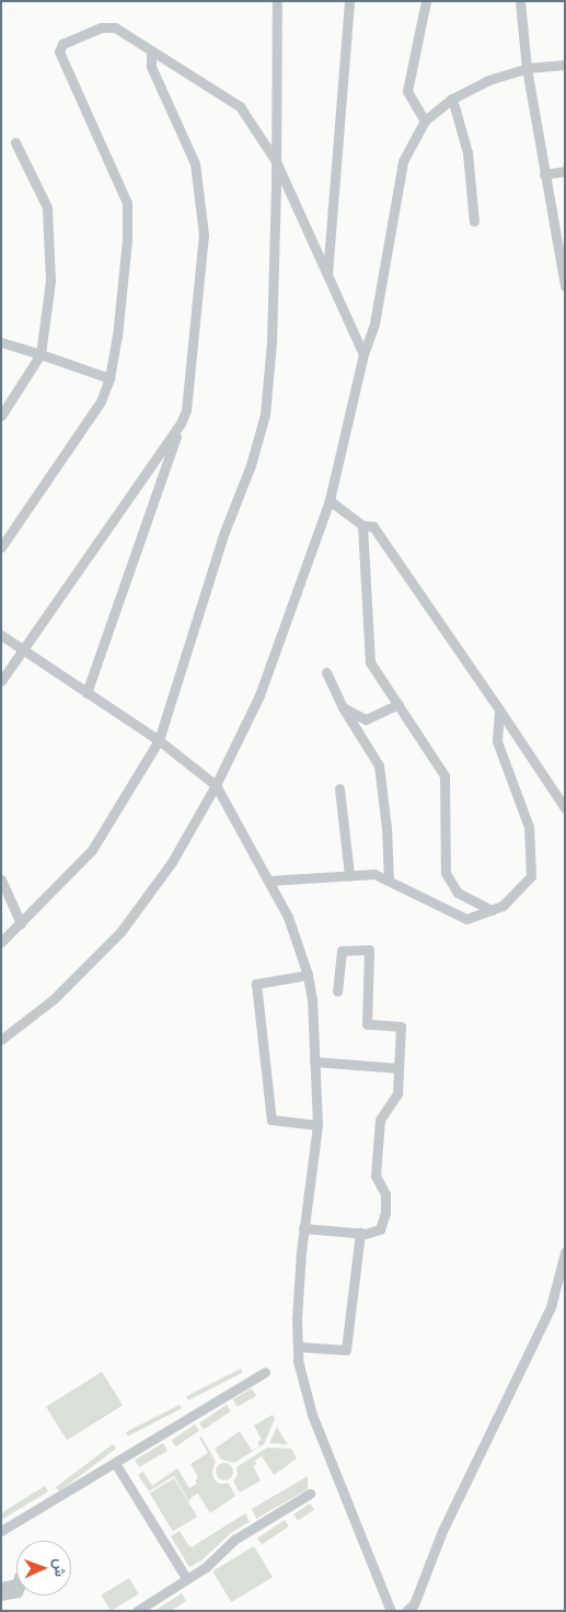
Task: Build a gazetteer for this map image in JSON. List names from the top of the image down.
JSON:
{
  "north": "right"
}
